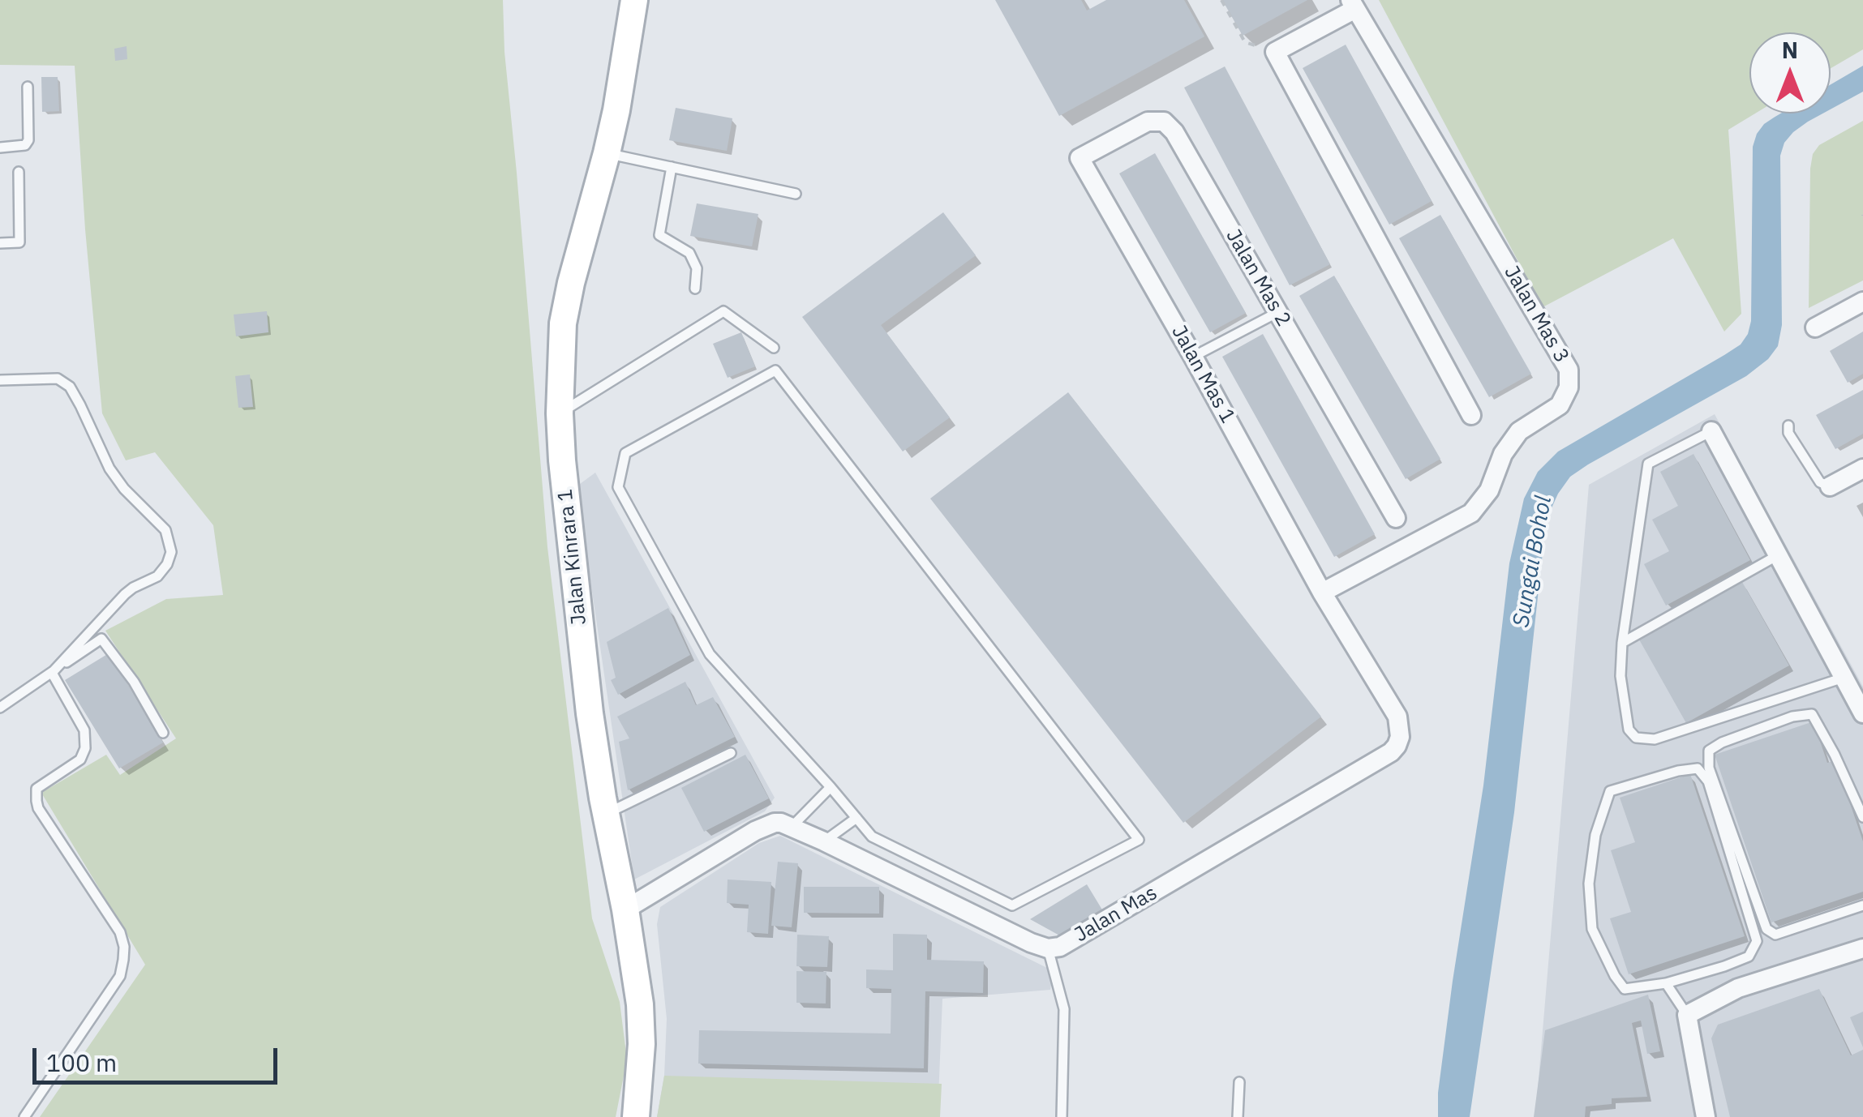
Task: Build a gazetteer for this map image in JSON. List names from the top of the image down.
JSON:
{
  "streets": {
    "street": [
      "Jalan Mas 2",
      "Jalan Mas 3",
      "Jalan Mas 1",
      "Jalan Kinrara 1",
      "Jalan Mas"
    ]
  },
  "crossings": [
    ["Jalan Mas 2", "Jalan Mas 1"],
    ["Jalan Mas 3", "Jalan Mas 1"],
    ["Jalan Mas 3", "Jalan Mas"],
    ["Jalan Mas 1", "Jalan Mas"]
  ],
  "water": ["Sungai Bohol"],
  "scale_bar": "100 m",
  "north": "top"
}
